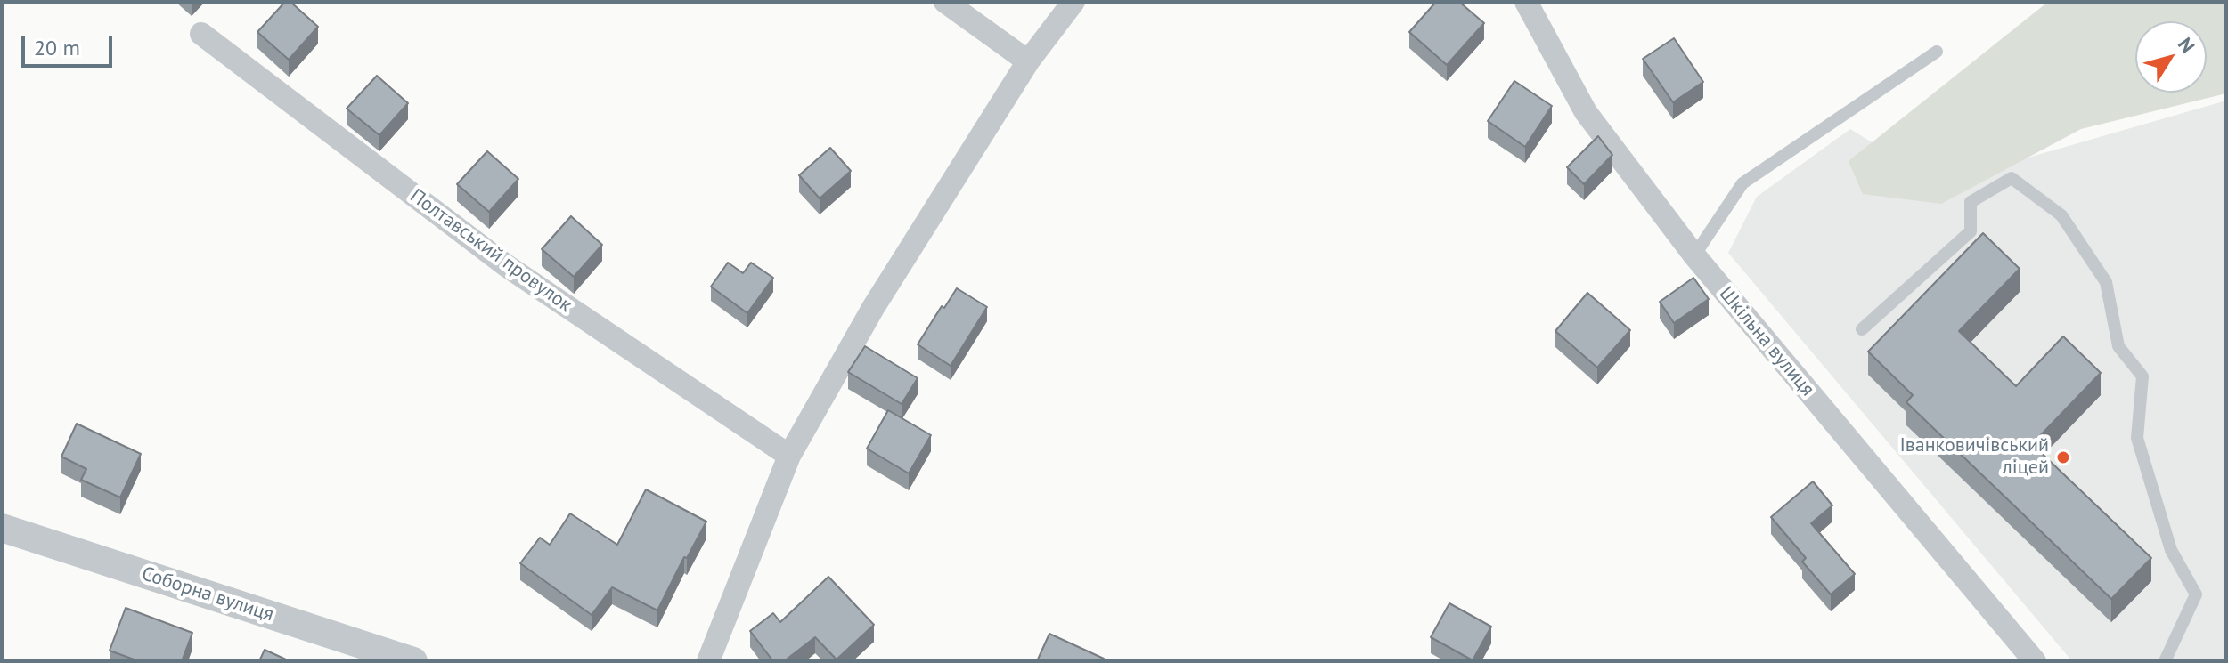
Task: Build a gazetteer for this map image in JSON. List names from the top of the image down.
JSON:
{
  "streets": {
    "street": ["Полтавський провулок", "Шкільна вулиця", "Соборна вулиця"]
  },
  "places": ["Іванковичівський ліцей"],
  "scale_bar": "20 m",
  "north": "top right"
}
